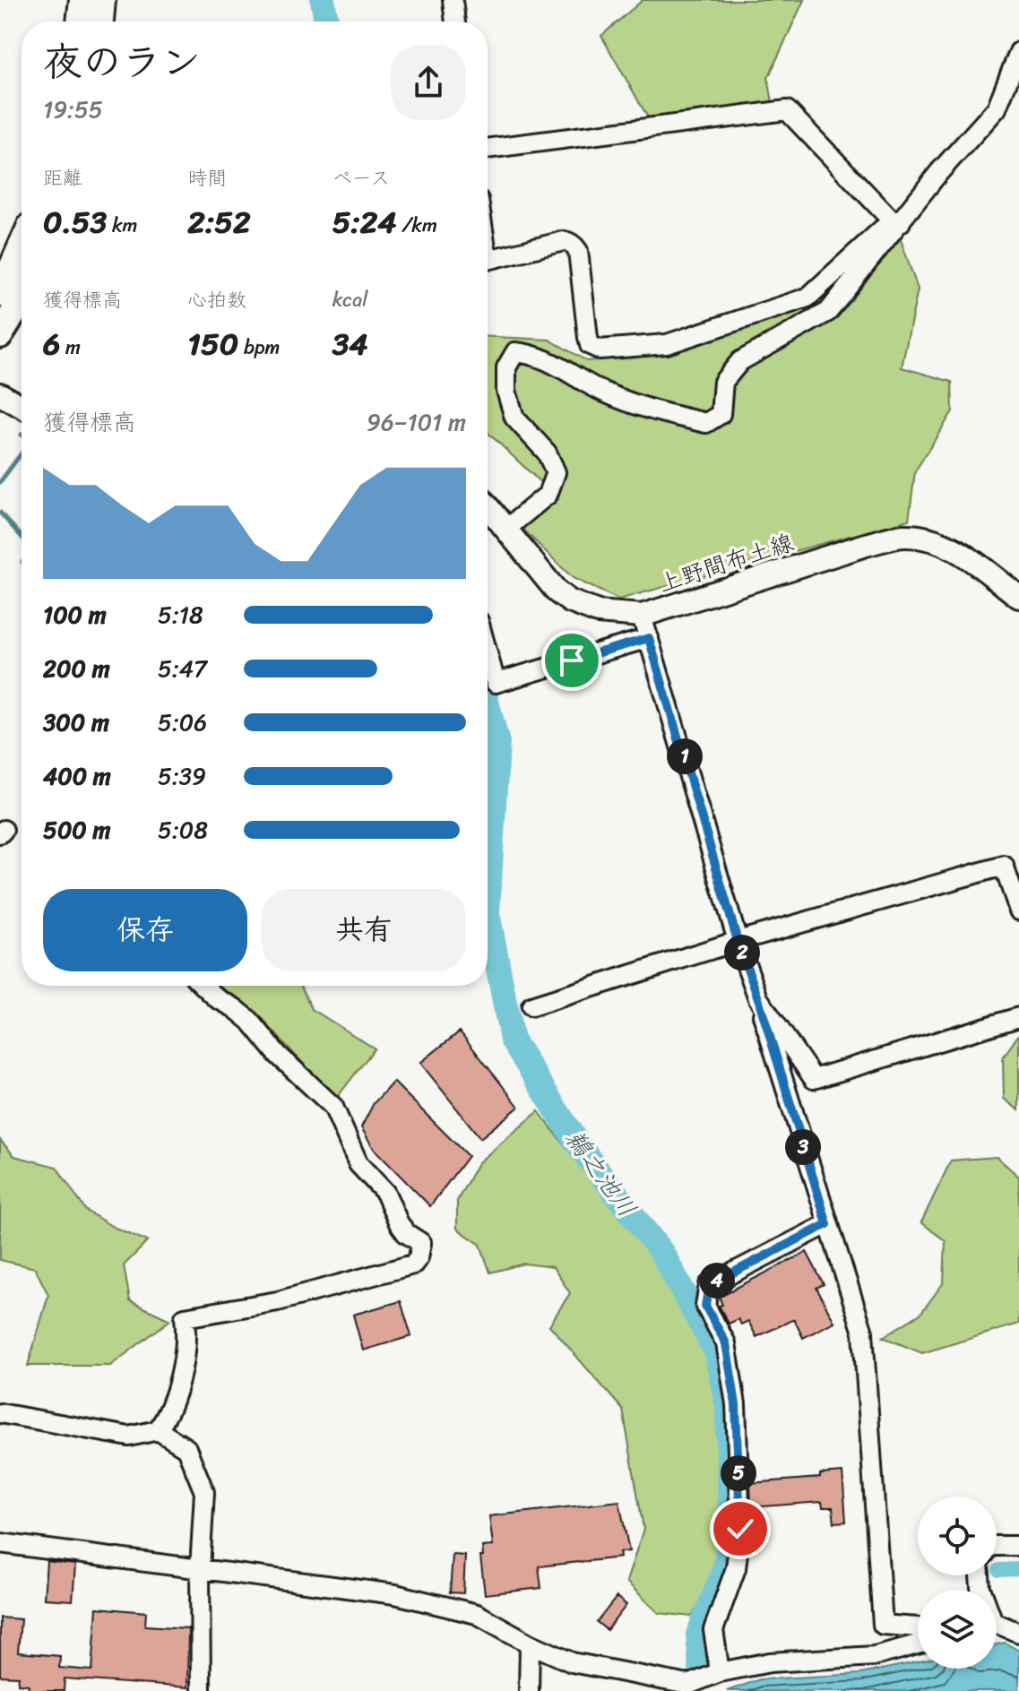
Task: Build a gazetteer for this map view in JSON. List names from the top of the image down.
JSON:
{
  "streets": {
    "main road": ["上野間布土線"]
  },
  "water": ["鵜之池川"],
  "page": {
    "heading": ["夜のラン", "19:55"],
    "stats": [
      ["距離", "0.53 km"],
      ["時間", "2:52"],
      ["ペース", "5:24 /km"],
      ["獲得標高", "6 m"],
      ["心拍数", "150 bpm"],
      ["kcal", "34"]
    ],
    "chart": ["獲得標高", "96–101 m"],
    "list": [
      {
        "name": "100 m",
        "note": "5:18"
      },
      {
        "name": "200 m",
        "note": "5:47"
      },
      {
        "name": "300 m",
        "note": "5:06"
      },
      {
        "name": "400 m",
        "note": "5:39"
      },
      {
        "name": "500 m",
        "note": "5:08"
      }
    ],
    "pins": [
      "1",
      "2",
      "3",
      "4",
      "5"
    ],
    "buttons": ["保存", "共有"]
  }
}
